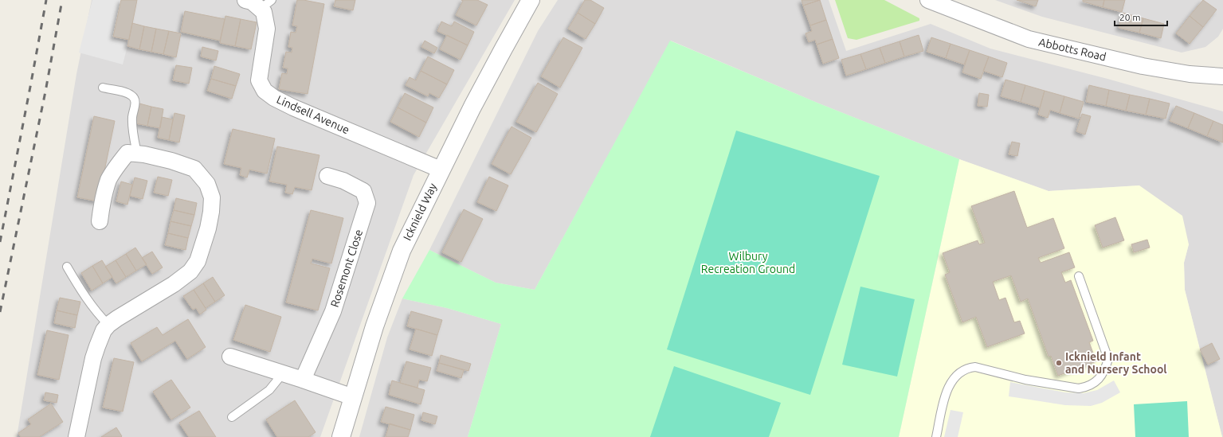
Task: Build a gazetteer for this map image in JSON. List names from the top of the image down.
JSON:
{
  "streets": {
    "street": [
      "Abbotts Road",
      "Lindsell Avenue",
      "Icknield Way",
      "Rosemont Close"
    ]
  },
  "crossings": [
    ["Lindsell Avenue", "Icknield Way"]
  ],
  "parks": ["Wilbury Recreation Ground"],
  "places": ["Icknield Infant and Nursery School"],
  "scale_bar": "20 m"
}
